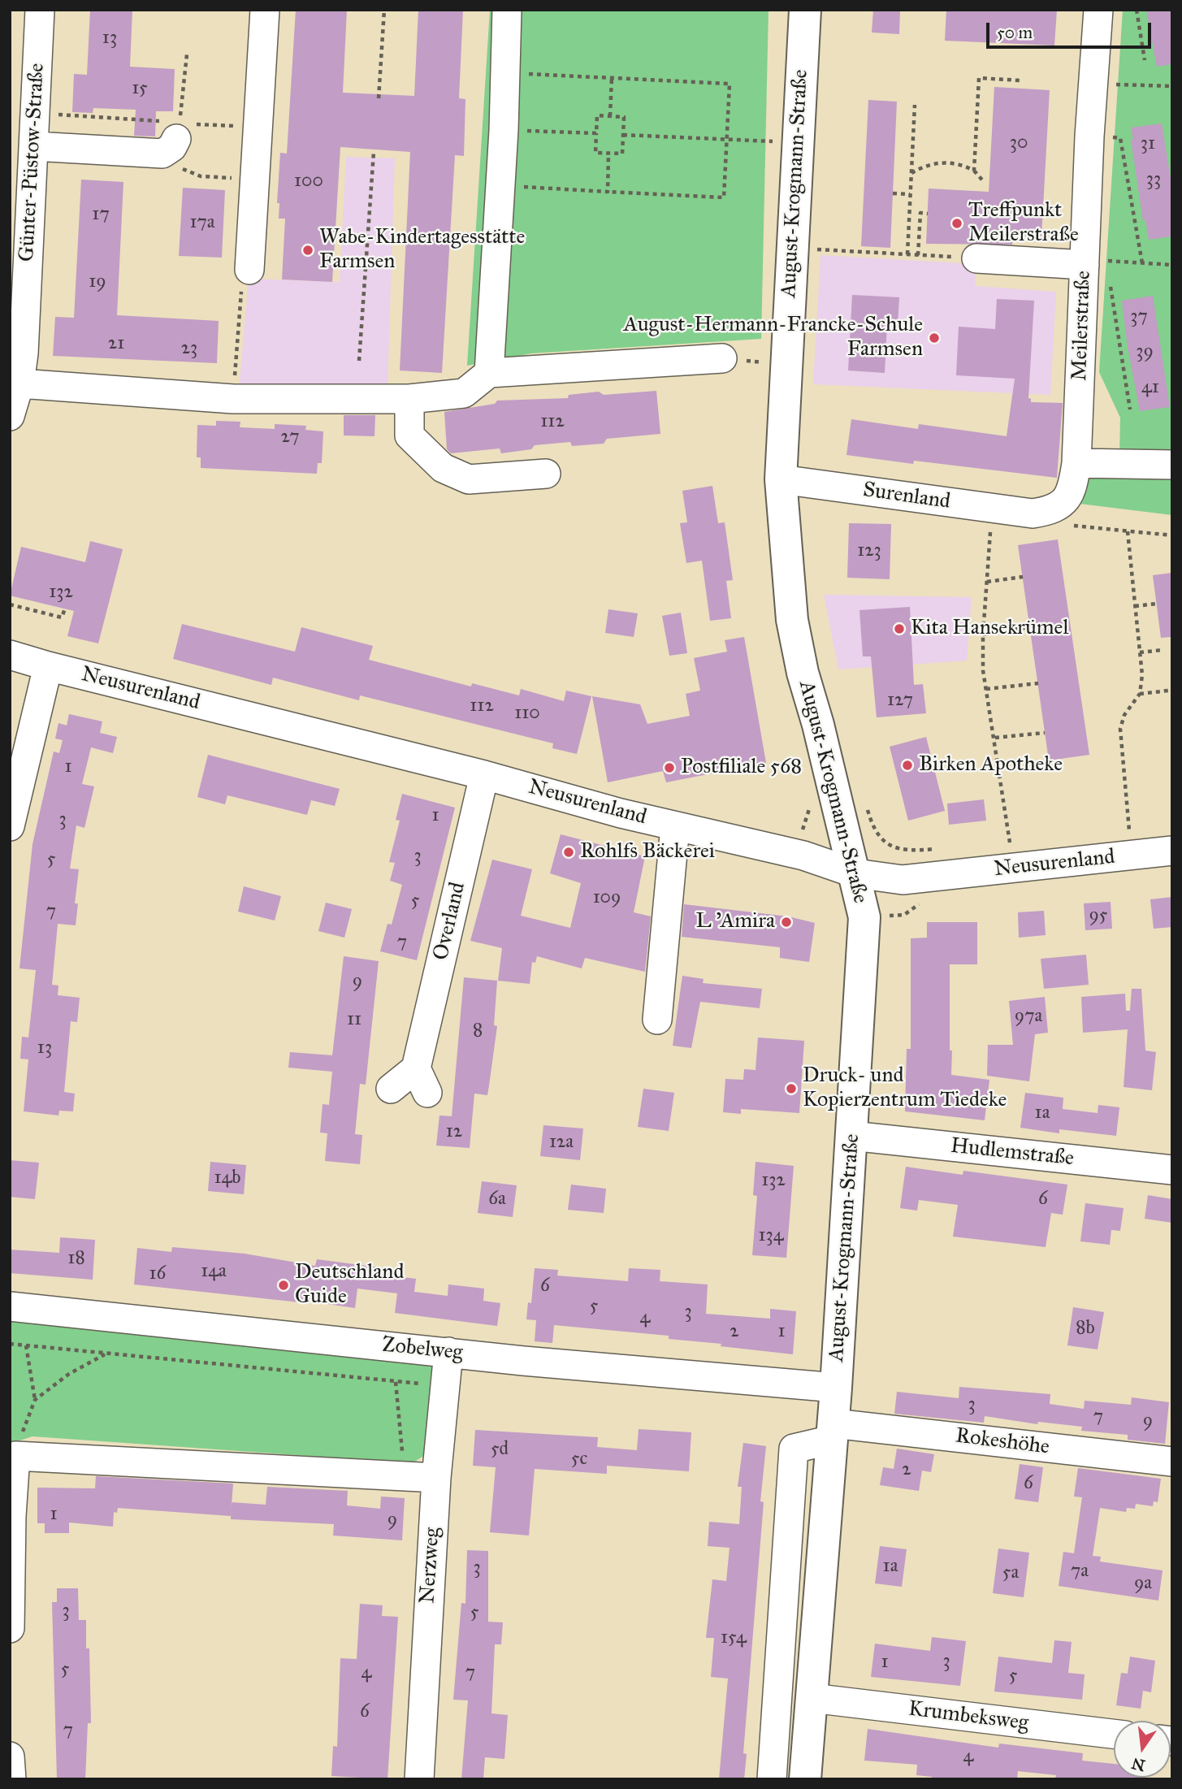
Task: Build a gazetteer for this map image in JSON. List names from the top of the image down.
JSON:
{
  "streets": {
    "main road": ["August-Krogmann-Straße"],
    "street": [
      "Günter-Püstow-Straße",
      "Meilerstraße",
      "Surenland",
      "Neusurenland",
      "Overland",
      "Hudlemstraße",
      "Zobelweg",
      "Rokeshöhe",
      "Nerzweg",
      "Krumbeksweg"
    ]
  },
  "crossings": [
    ["August-Krogmann-Straße", "Surenland"],
    ["August-Krogmann-Straße", "Neusurenland"],
    ["August-Krogmann-Straße", "Hudlemstraße"],
    ["August-Krogmann-Straße", "Zobelweg"],
    ["August-Krogmann-Straße", "Rokeshöhe"],
    ["August-Krogmann-Straße", "Krumbeksweg"],
    ["Meilerstraße", "Surenland"],
    ["Neusurenland", "Overland"],
    ["Zobelweg", "Nerzweg"]
  ],
  "places": [
    "Treffpunkt Meilerstraße",
    "Wabe-Kindertagesstätte Farmsen",
    "August-Hermann-Francke-Schule Farmsen",
    "Kita Hansekrümel",
    "Birken Apotheke",
    "Postfiliale 568",
    "Rohlfs Bäckerei",
    "L 'Amira",
    "Druck- und Kopierzentrum Tiedeke",
    "Deutschland Guide"
  ],
  "house_numbers": [
    "13",
    "15",
    "30",
    "31",
    "33",
    "100",
    "17",
    "17a",
    "19",
    "37",
    "21",
    "23",
    "39",
    "41",
    "112",
    "27",
    "123",
    "132",
    "127",
    "112",
    "110",
    "1",
    "1",
    "3",
    "3",
    "5",
    "109",
    "5",
    "7",
    "95",
    "7",
    "9",
    "97a",
    "11",
    "8",
    "13",
    "1a",
    "12",
    "12a",
    "14b",
    "132",
    "6a",
    "6",
    "134",
    "18",
    "14a",
    "16",
    "6",
    "5",
    "3",
    "4",
    "8b",
    "2",
    "1",
    "3",
    "7",
    "9",
    "5d",
    "5c",
    "2",
    "6",
    "1",
    "9",
    "1a",
    "3",
    "7a",
    "5a",
    "9a",
    "3",
    "5",
    "154",
    "3",
    "1",
    "5",
    "4",
    "7",
    "5",
    "6",
    "7",
    "4"
  ],
  "scale_bar": "50 m",
  "north": "bottom"
}
